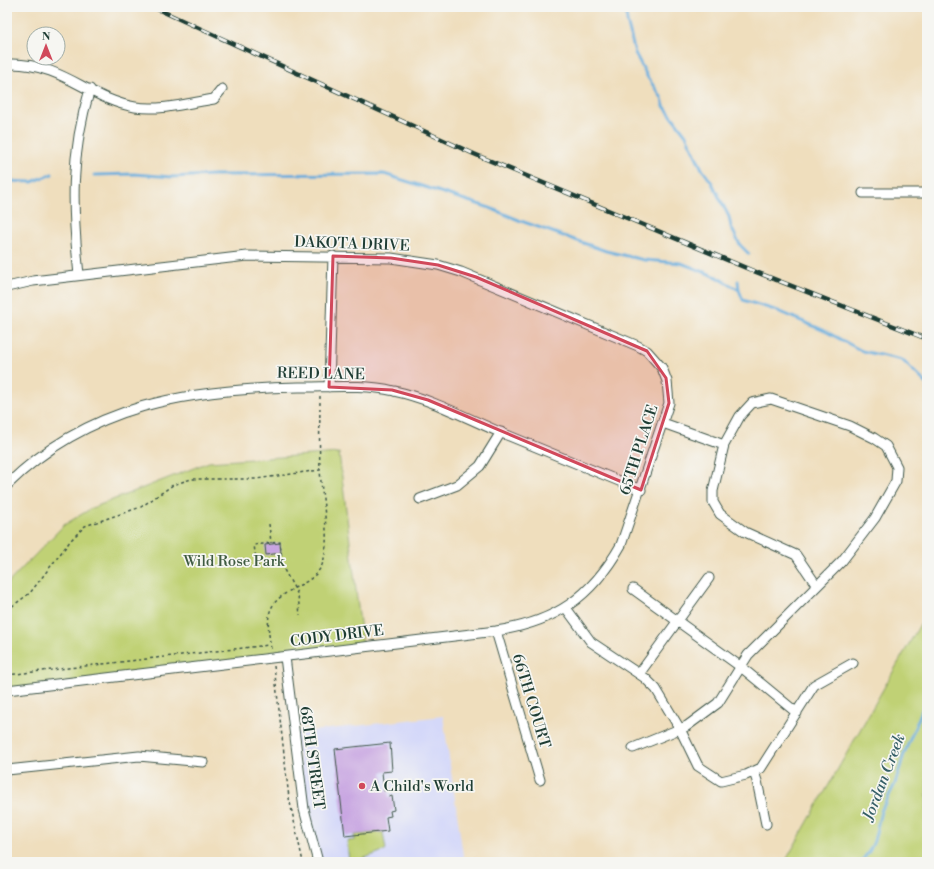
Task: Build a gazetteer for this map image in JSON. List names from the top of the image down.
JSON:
{
  "streets": {
    "street": [
      "DAKOTA DRIVE",
      "REED LANE",
      "65TH PLACE",
      "CODY DRIVE",
      "66TH COURT",
      "68TH STREET"
    ]
  },
  "crossings": [
    ["DAKOTA DRIVE", "65TH PLACE"],
    ["REED LANE", "65TH PLACE"],
    ["65TH PLACE", "CODY DRIVE"],
    ["CODY DRIVE", "66TH COURT"],
    ["CODY DRIVE", "68TH STREET"]
  ],
  "water": ["Jordan Creek"],
  "parks": ["Wild Rose Park"],
  "places": ["A Child's World"],
  "north": "top"
}
